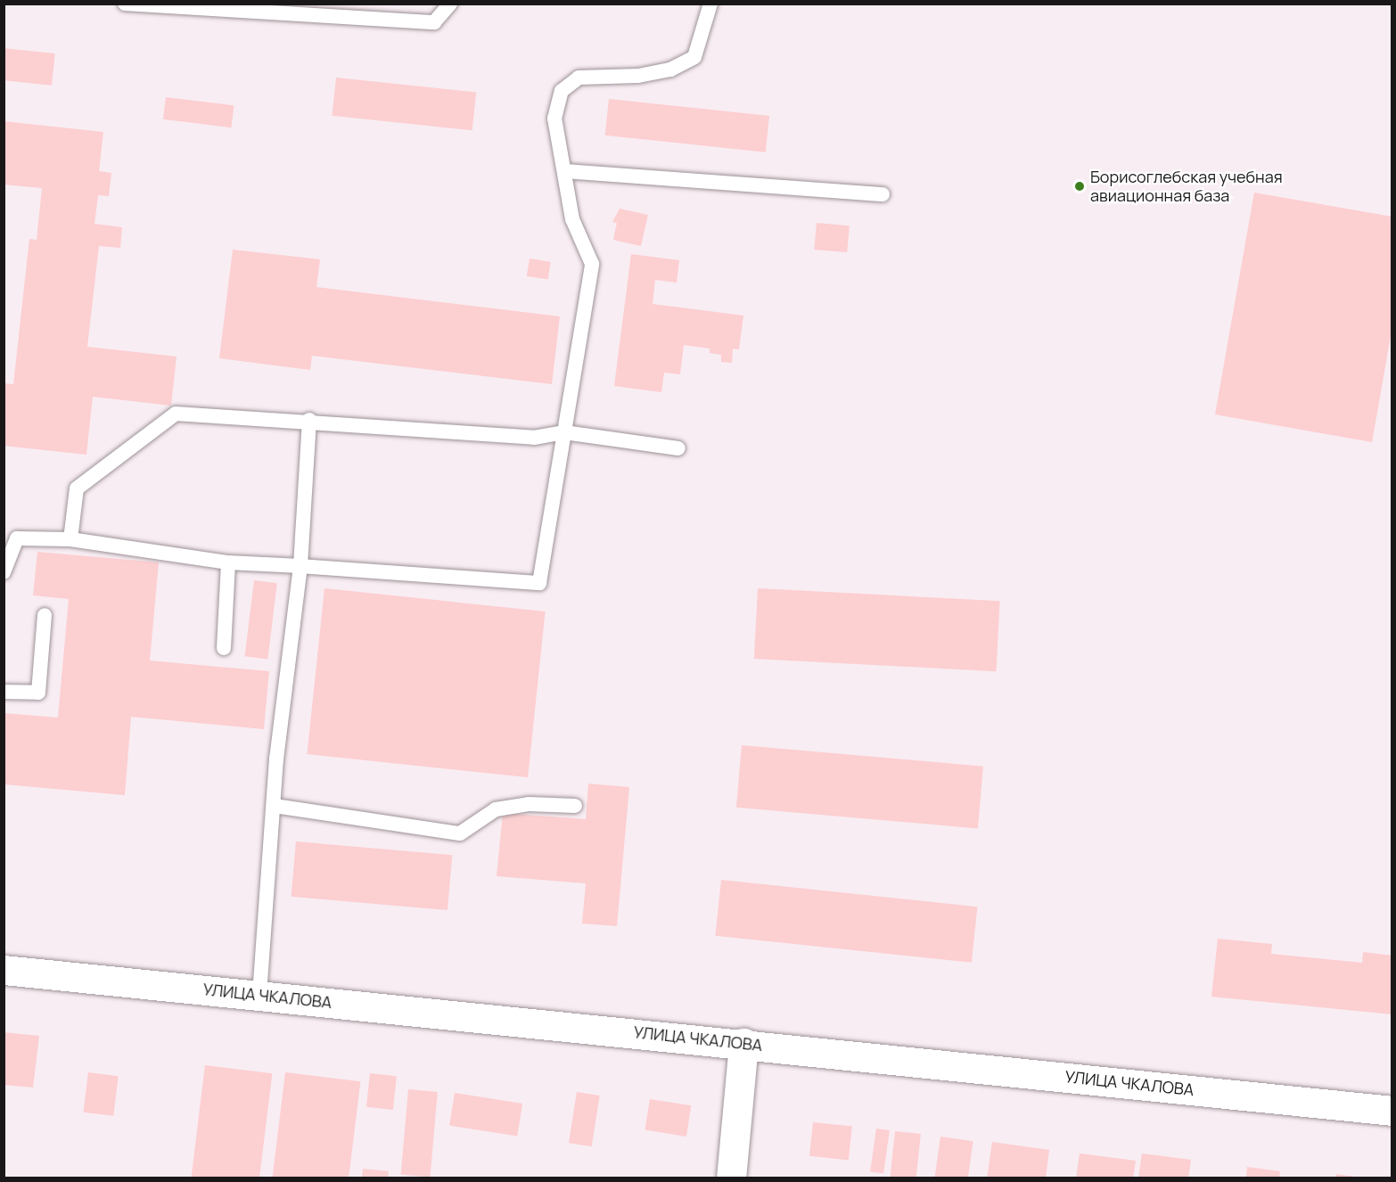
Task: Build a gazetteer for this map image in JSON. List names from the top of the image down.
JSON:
{
  "streets": {
    "street": ["УЛИЦА ЧКАЛОВА"]
  },
  "places": ["Борисоглебская учебная авиационная база"]
}
